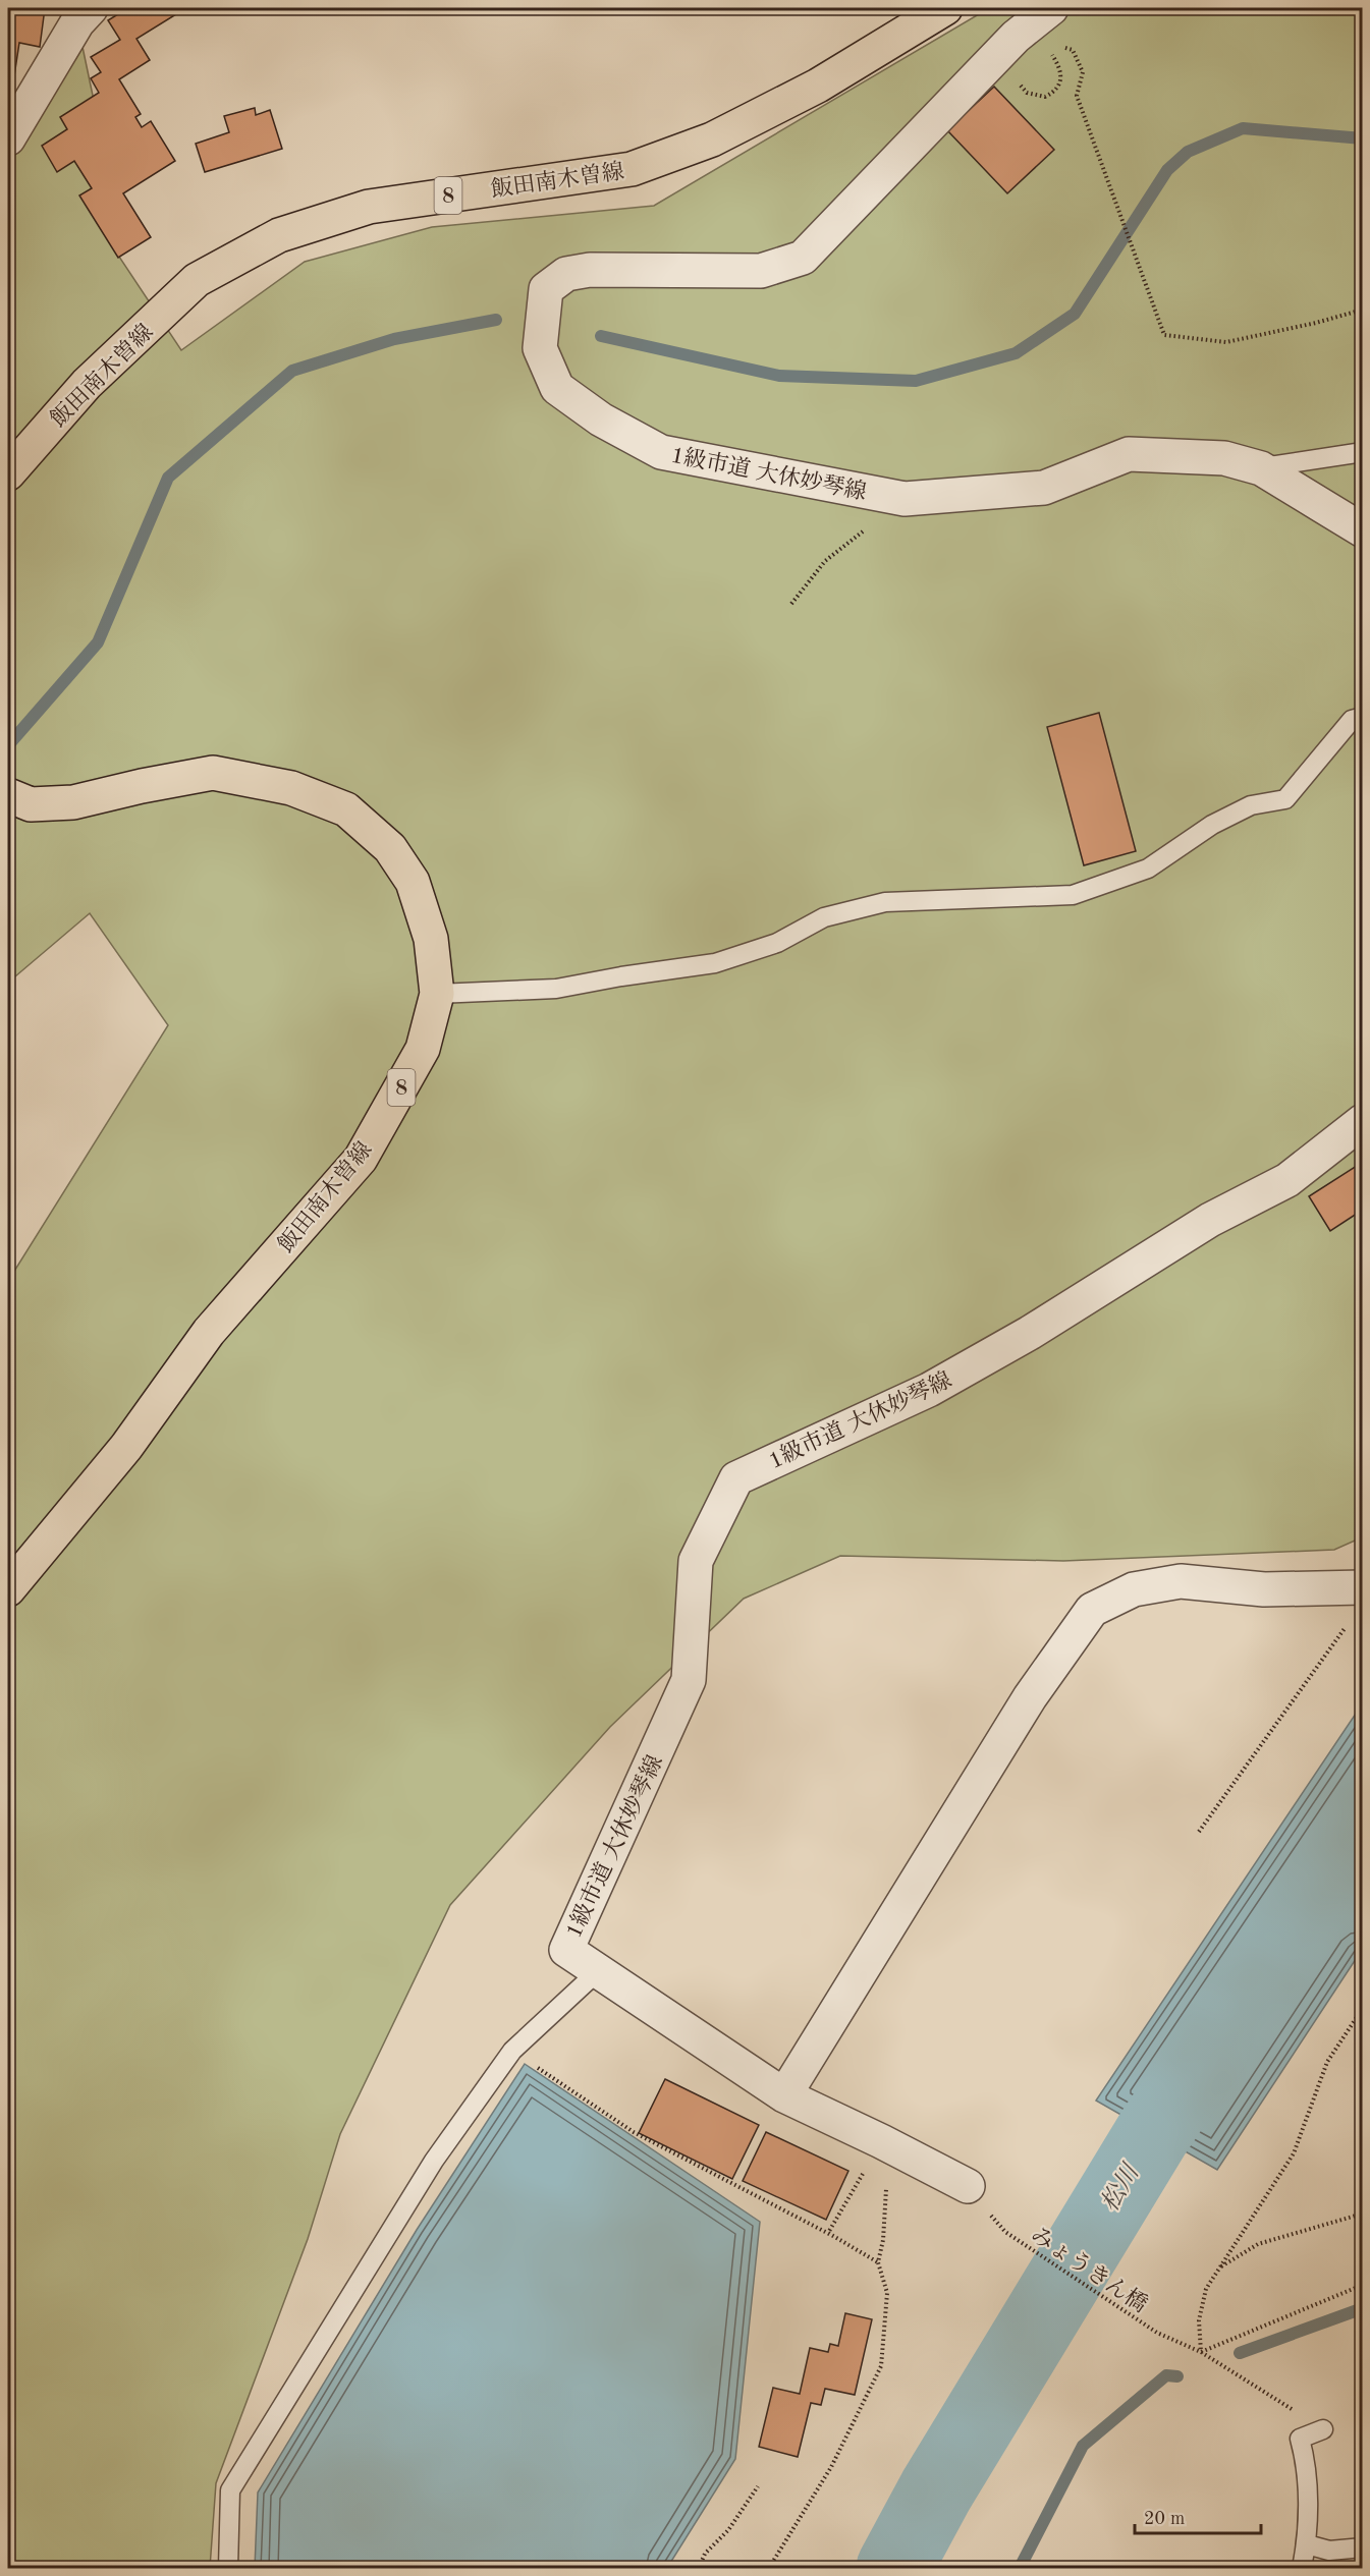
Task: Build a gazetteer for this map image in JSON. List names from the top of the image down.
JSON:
{
  "streets": {
    "main road": ["飯田南木曽線", "8"],
    "street": ["1級市道 大休妙琴線"],
    "path": ["みょうきん橋"]
  },
  "water": ["松川"],
  "scale_bar": "20 m"
}
